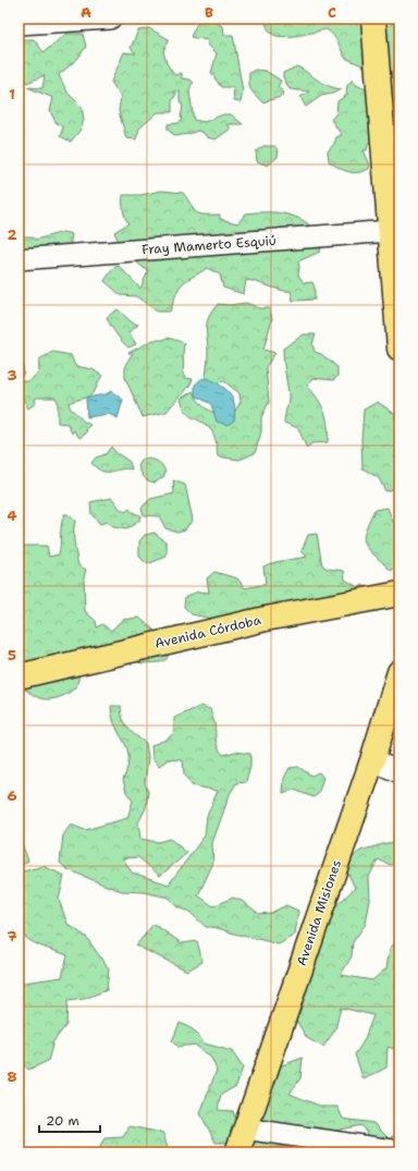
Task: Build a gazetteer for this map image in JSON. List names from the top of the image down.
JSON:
{
  "streets": {
    "main road": ["Avenida Córdoba", "Avenida Misiones"],
    "street": ["Fray Mamerto Esquiú"]
  },
  "scale_bar": "20 m",
  "grid": {
    "columns": ["A", "B", "C"],
    "rows": [
      "1",
      "2",
      "3",
      "4",
      "5",
      "6",
      "7",
      "8"
    ]
  }
}
